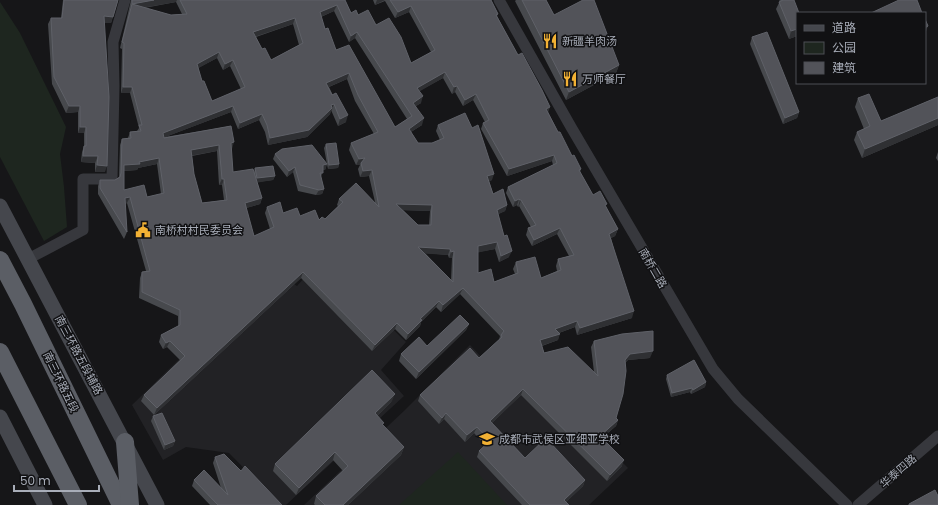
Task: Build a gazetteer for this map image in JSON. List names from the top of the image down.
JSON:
{
  "streets": {
    "highway": ["南三环路五段"],
    "main road": ["南三环路五段辅路"],
    "street": ["南桥二路", "华泰四路"]
  },
  "places": {
    "restaurant": ["新疆羊肉汤", "万师餐厅"],
    "public building": ["南桥村村民委员会"],
    "school or university": ["成都市武侯区亚细亚学校"]
  },
  "legend": ["道路", "公园", "建筑"],
  "scale_bar": "50 m"
}
